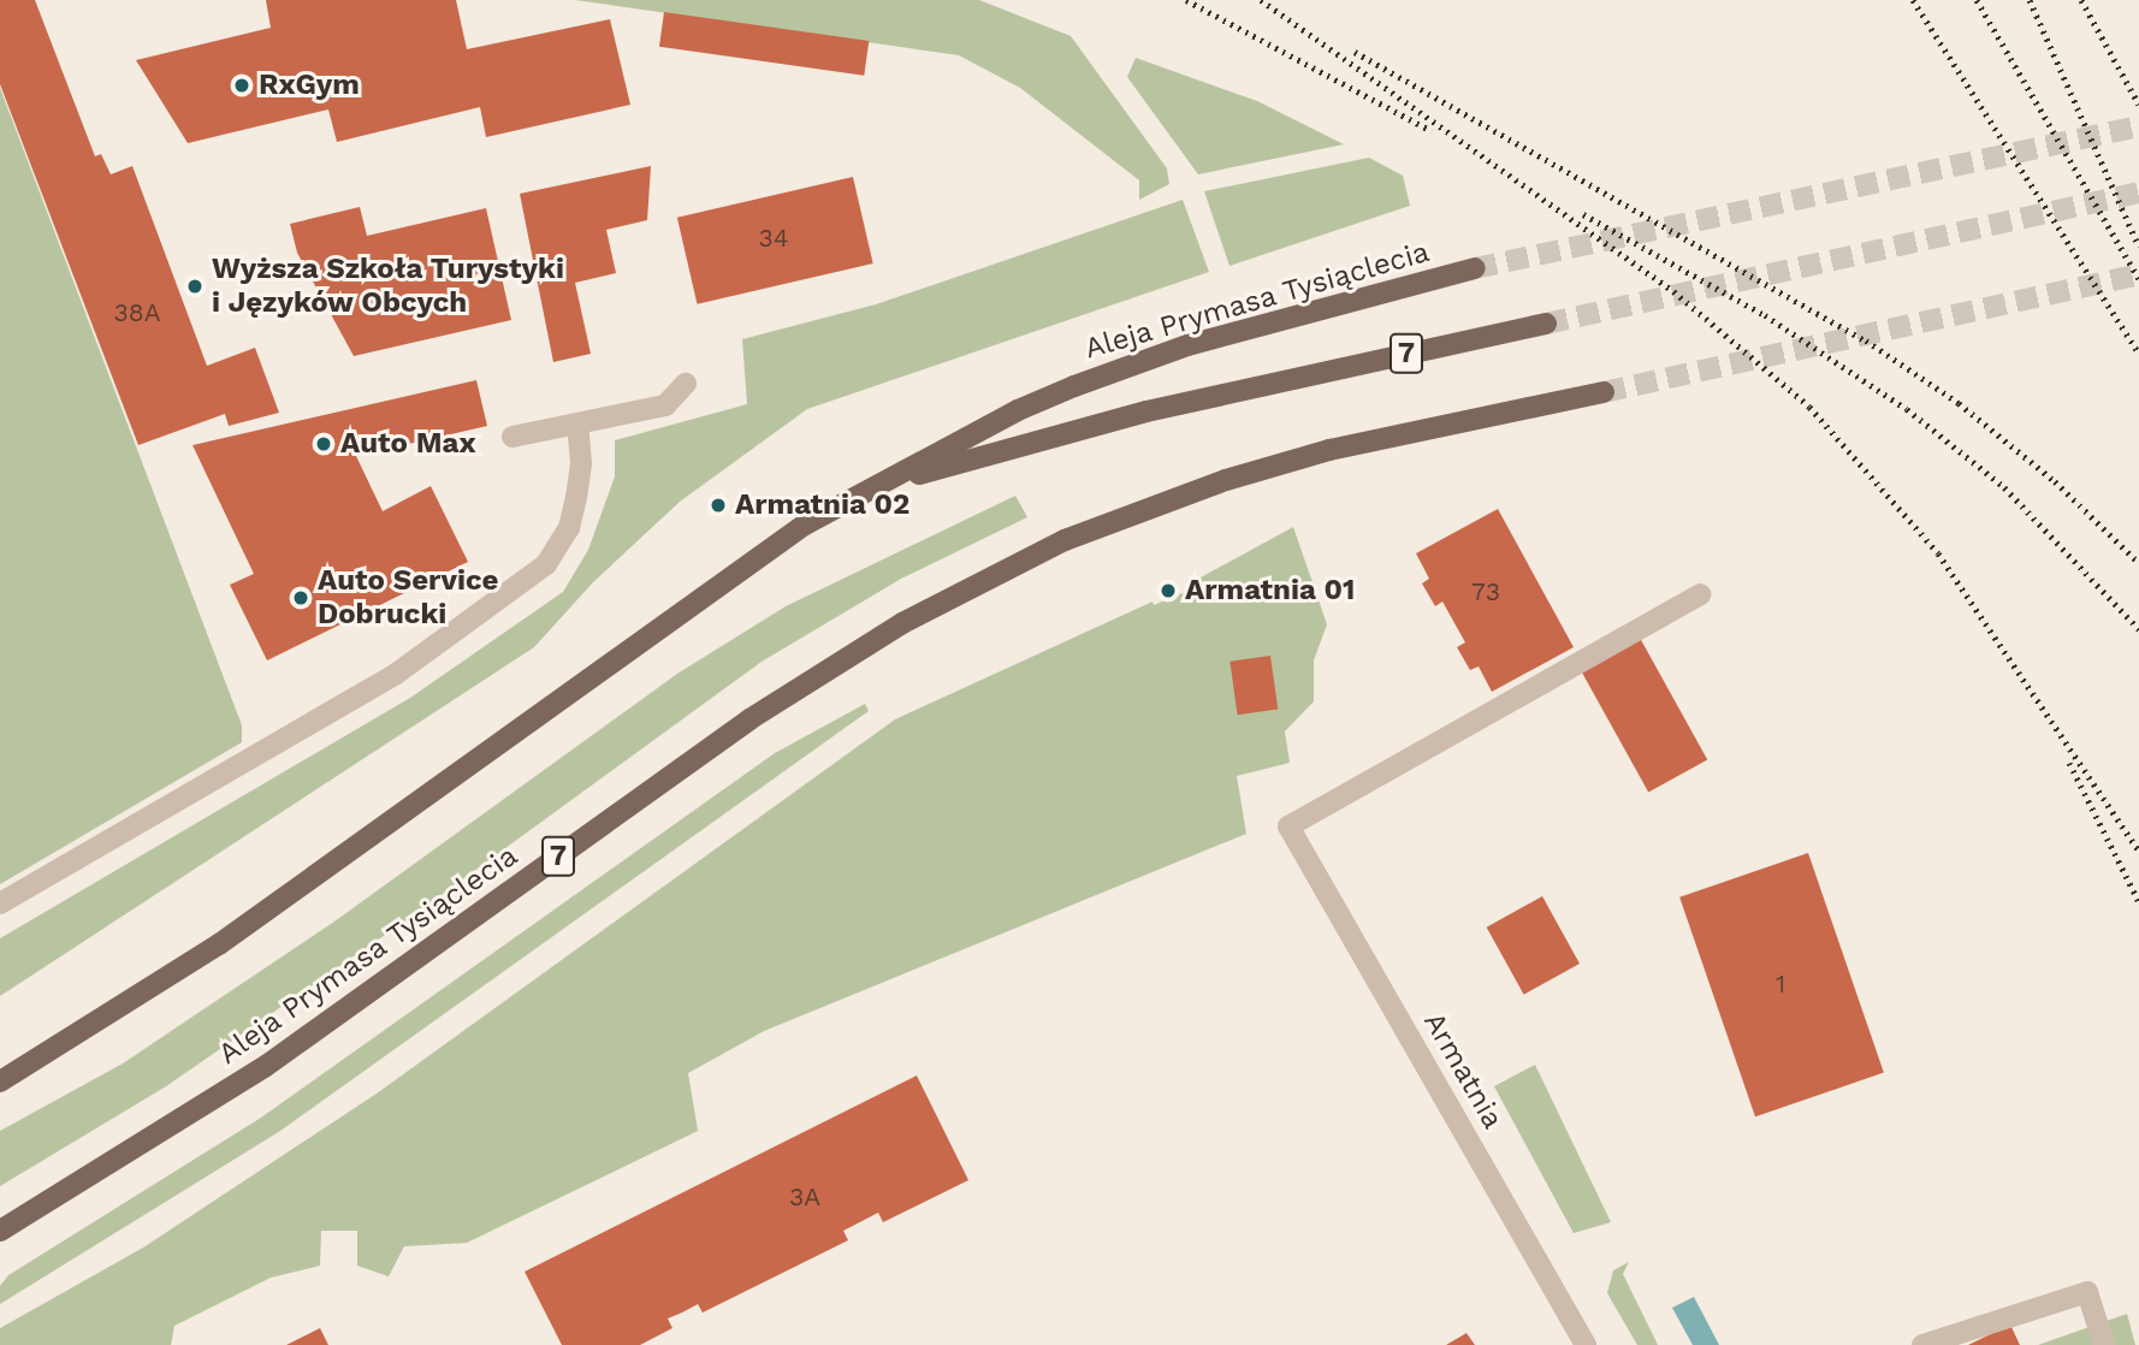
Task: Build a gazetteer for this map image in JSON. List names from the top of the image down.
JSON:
{
  "streets": {
    "main road": ["Aleja Prymasa Tysiąclecia", "7"],
    "street": ["Armatnia"]
  },
  "crossings": [
    ["Aleja Prymasa Tysiąclecia", "7"]
  ],
  "places": [
    "RxGym",
    "Wyższa Szkoła Turystyki i Języków Obcych",
    "Auto Max",
    "Armatnia 02",
    "Armatnia 01",
    "Auto Service Dobrucki"
  ],
  "house_numbers": [
    "34",
    "38A",
    "73",
    "1",
    "3A"
  ]
}
